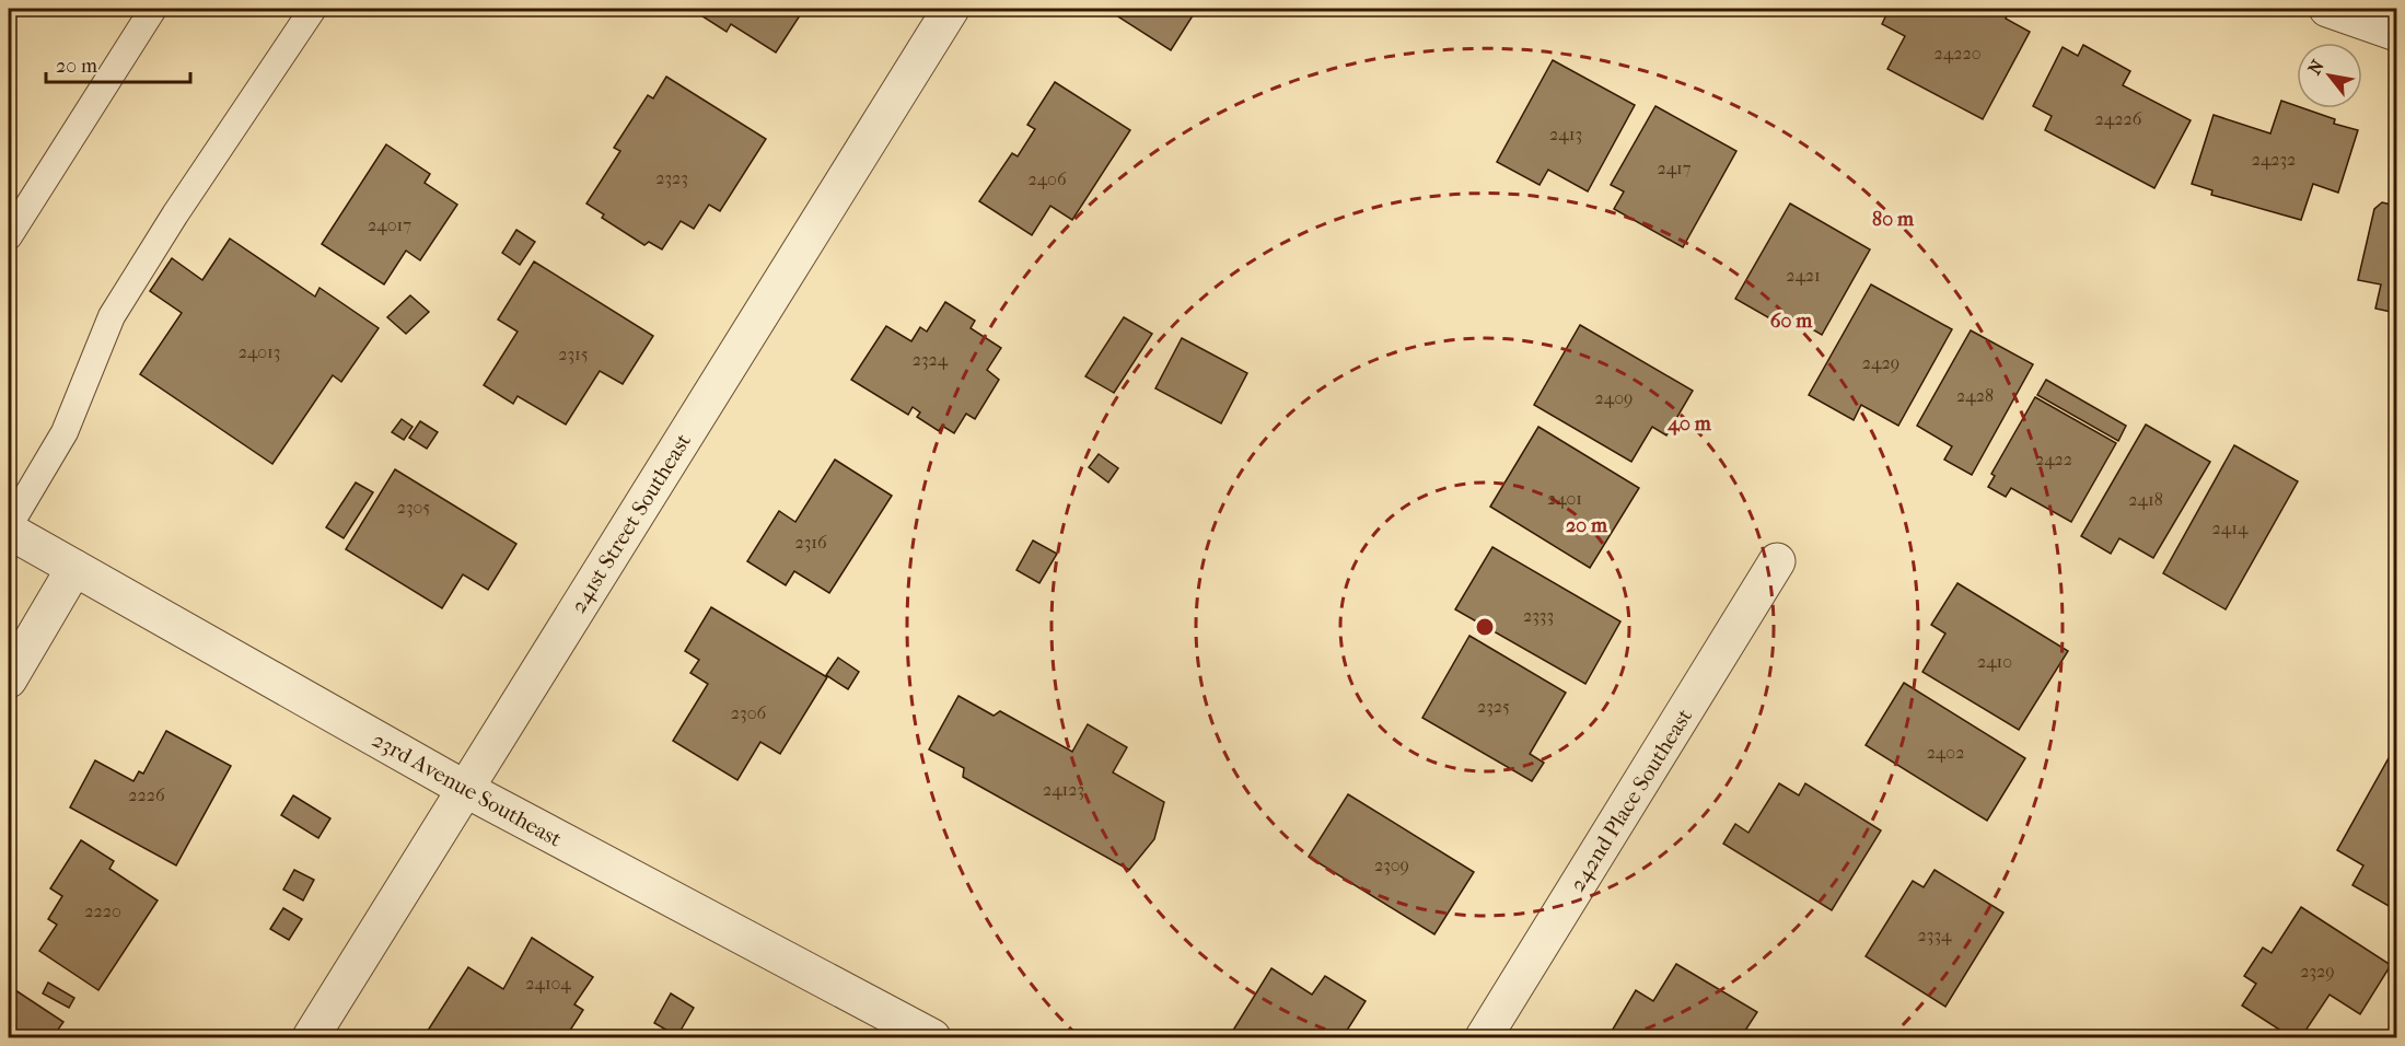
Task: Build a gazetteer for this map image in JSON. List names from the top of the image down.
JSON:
{
  "streets": {
    "street": ["241st Street Southeast", "23rd Avenue Southeast", "242nd Place Southeast"]
  },
  "crossings": [
    ["241st Street Southeast", "23rd Avenue Southeast"]
  ],
  "house_numbers": [
    "24220",
    "24226",
    "2413",
    "24232",
    "2417",
    "2323",
    "2406",
    "24017",
    "2421",
    "24013",
    "2315",
    "2324",
    "2429",
    "2428",
    "2409",
    "2422",
    "2401",
    "2418",
    "2305",
    "2414",
    "2316",
    "2333",
    "2410",
    "2325",
    "2306",
    "2402",
    "24123",
    "2226",
    "2309",
    "2220",
    "2334",
    "2329",
    "24104"
  ],
  "scale_bar": "20 m",
  "north": "top left",
  "rings": [
    "80 m",
    "60 m",
    "40 m",
    "20 m"
  ]
}
